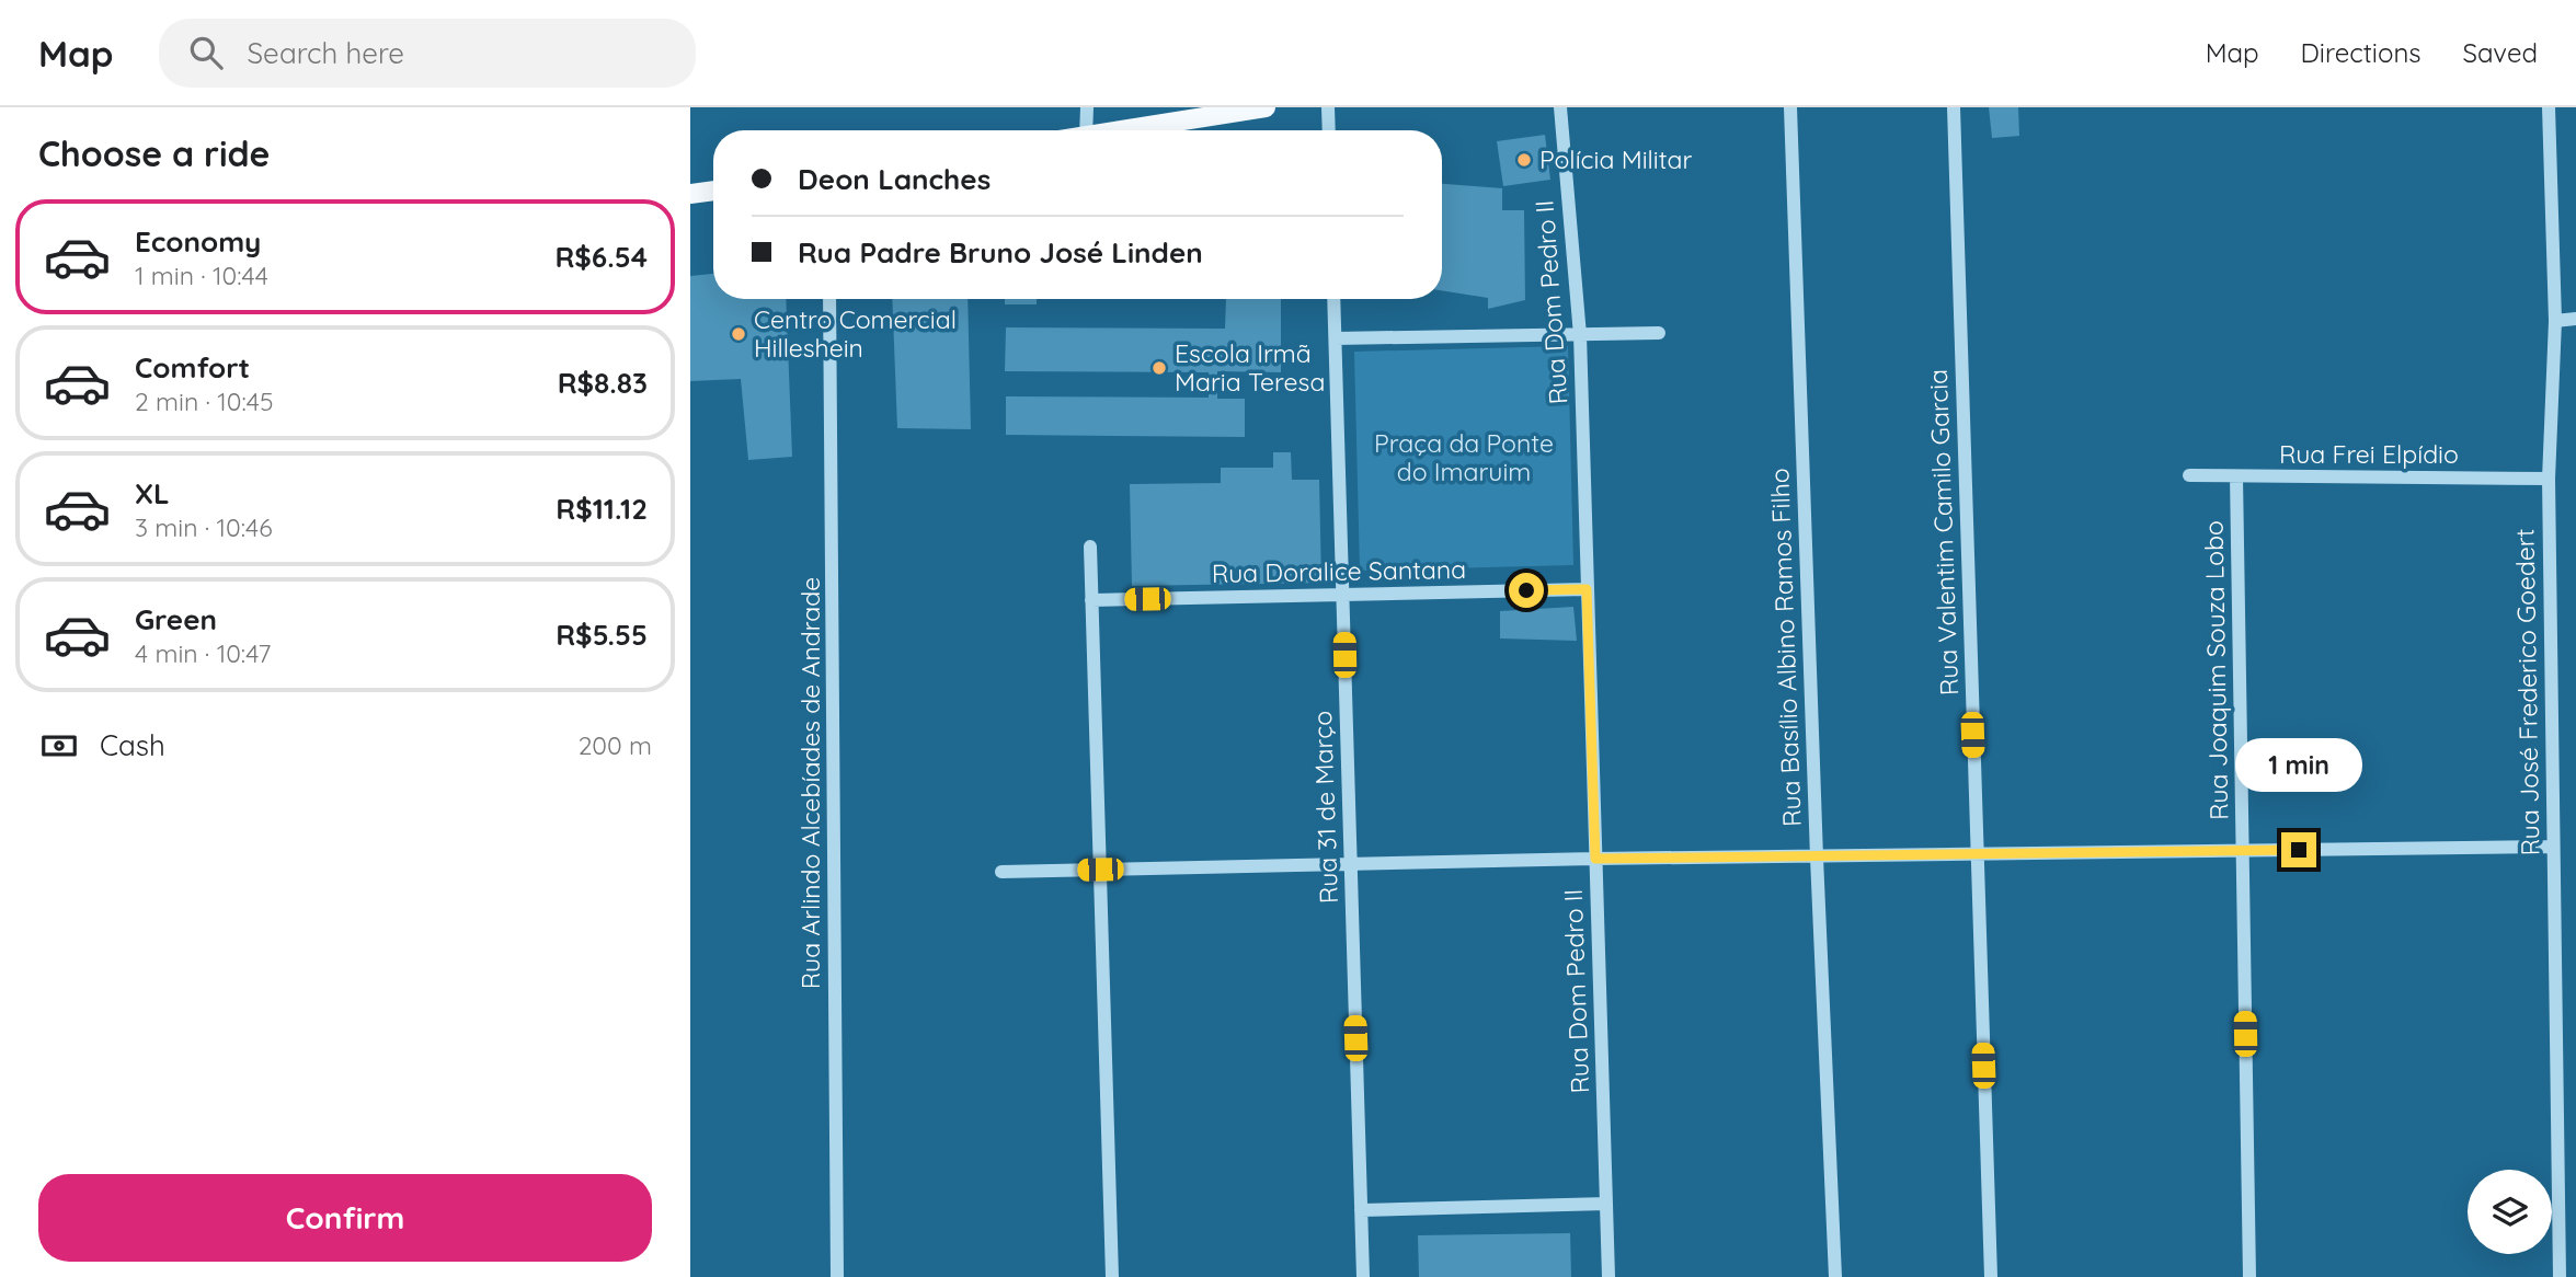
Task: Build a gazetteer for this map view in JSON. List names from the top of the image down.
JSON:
{
  "streets": {
    "street": [
      "Rua Dom Pedro II",
      "Rua Frei Elpídio",
      "Rua Valentim Camilo Garcia",
      "Rua Doralice Santana",
      "Rua Basílio Albino Ramos Filho",
      "Rua Joaquim Souza Lobo",
      "Rua José Frederico Goedert",
      "Rua Arlindo Alcebíades de Andrade",
      "Rua 31 de Março"
    ]
  },
  "crossings": [
    ["Rua Dom Pedro II", "Rua Doralice Santana"],
    ["Rua Frei Elpídio", "Rua Joaquim Souza Lobo"],
    ["Rua Frei Elpídio", "Rua José Frederico Goedert"],
    ["Rua Doralice Santana", "Rua 31 de Março"]
  ],
  "parks": ["Praça da Ponte do Imaruim"],
  "places": ["Polícia Militar", "Centro Comercial Hilleshein", "Escola Irmã Maria Teresa"],
  "page": {
    "header": "Map",
    "search": "Search here",
    "nav": ["Map", "Directions", "Saved"],
    "heading": "Choose a ride",
    "banner": ["Deon Lanches", "Rua Padre Bruno José Linden"],
    "list": [
      {
        "name": "Economy",
        "note": "1 min · 10:44",
        "value": "R$6.54"
      },
      {
        "name": "Comfort",
        "note": "2 min · 10:45",
        "value": "R$8.83"
      },
      {
        "name": "XL",
        "note": "3 min · 10:46",
        "value": "R$11.12"
      },
      {
        "name": "Green",
        "note": "4 min · 10:47",
        "value": "R$5.55"
      }
    ],
    "pay": ["Cash", "200 m"],
    "bubble": "1 min",
    "buttons": "Confirm"
  }
}
